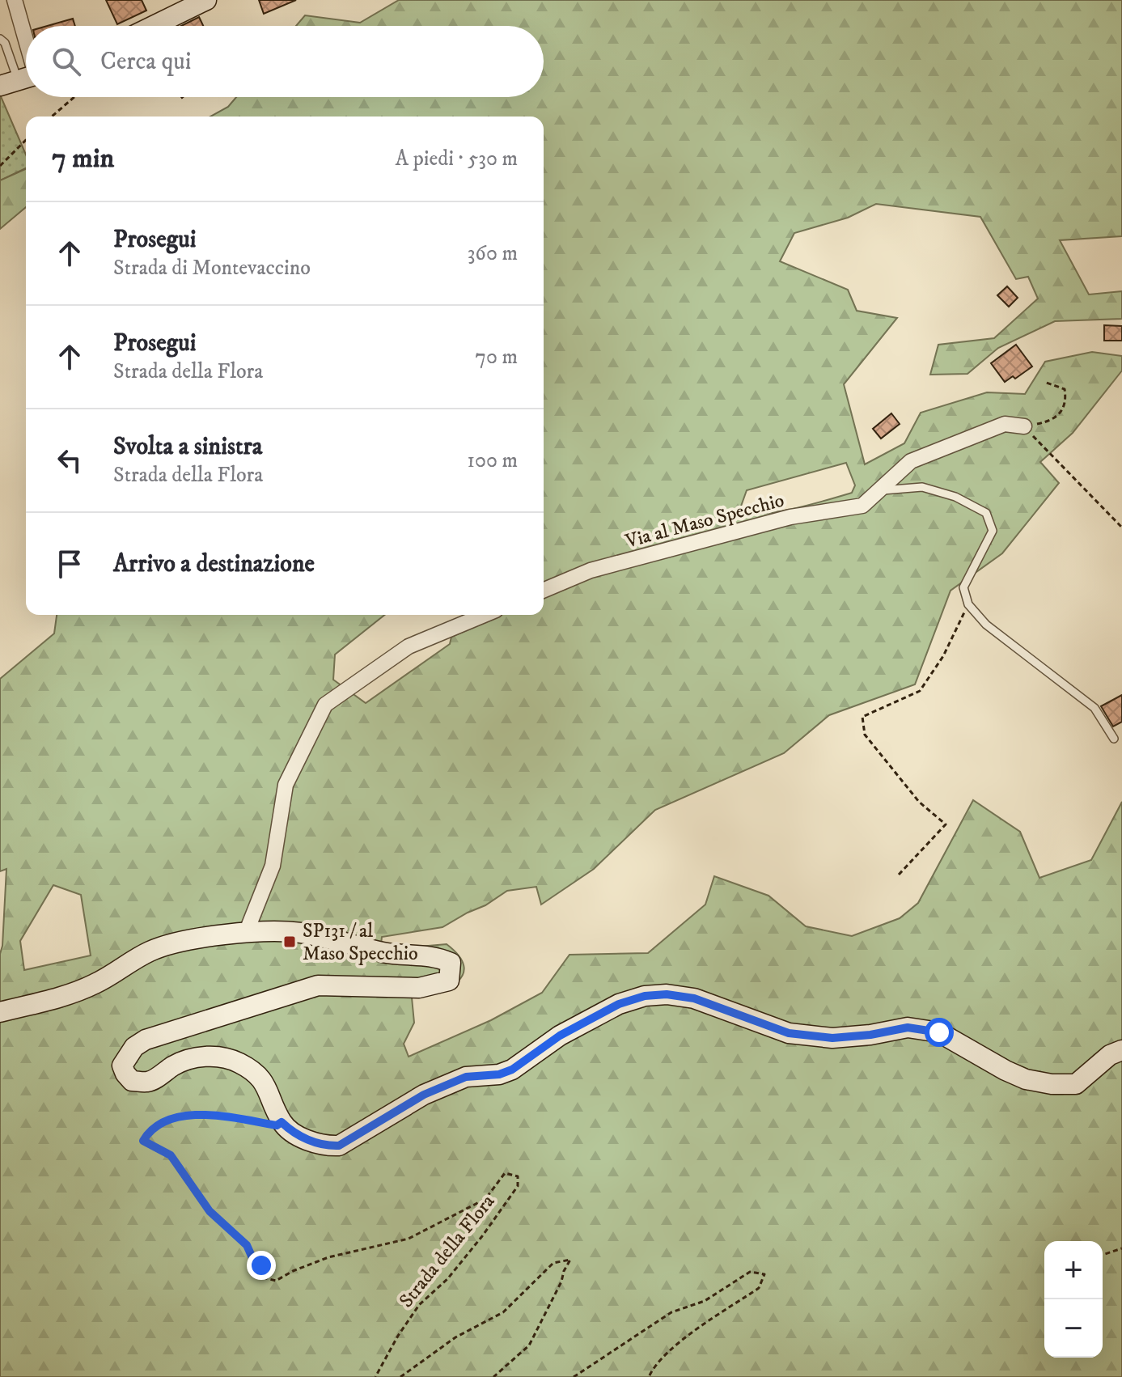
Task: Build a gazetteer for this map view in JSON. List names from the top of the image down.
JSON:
{
  "streets": {
    "street": ["Via al Maso Specchio"],
    "path": ["Strada della Flora"]
  },
  "places": {
    "transit": ["SP131 / al Maso Specchio"]
  },
  "page": {
    "search": "Cerca qui",
    "heading": ["7 min", "A piedi · 530 m"],
    "list": [
      ["Prosegui", "Strada di Montevaccino", "360 m"],
      ["Prosegui", "Strada della Flora", "70 m"],
      ["Svolta a sinistra", "Strada della Flora", "100 m"],
      "Arrivo a destinazione"
    ],
    "map_buttons": ["+", "−"]
  }
}
